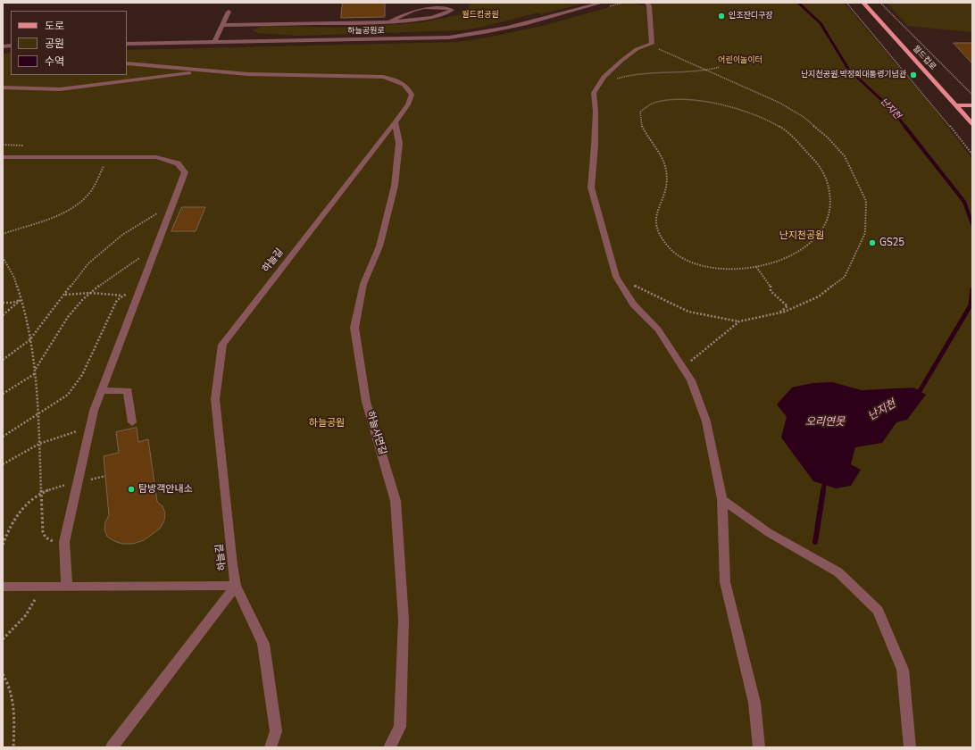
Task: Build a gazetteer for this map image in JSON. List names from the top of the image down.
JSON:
{
  "streets": {
    "main road": ["월드컵로"],
    "street": ["하늘공원로", "하늘길", "하늘사면길"]
  },
  "crossings": [
    ["하늘길", "하늘사면길"]
  ],
  "water": ["난지천", "오리연못"],
  "parks": [
    "월드컵공원",
    "어린이놀이터",
    "난지천공원",
    "하늘공원"
  ],
  "places": [
    "인조잔디구장",
    "난지천공원.박정희대통령기념관",
    "GS25",
    "탐방객안내소"
  ],
  "legend": ["도로", "공원", "수역"]
}
